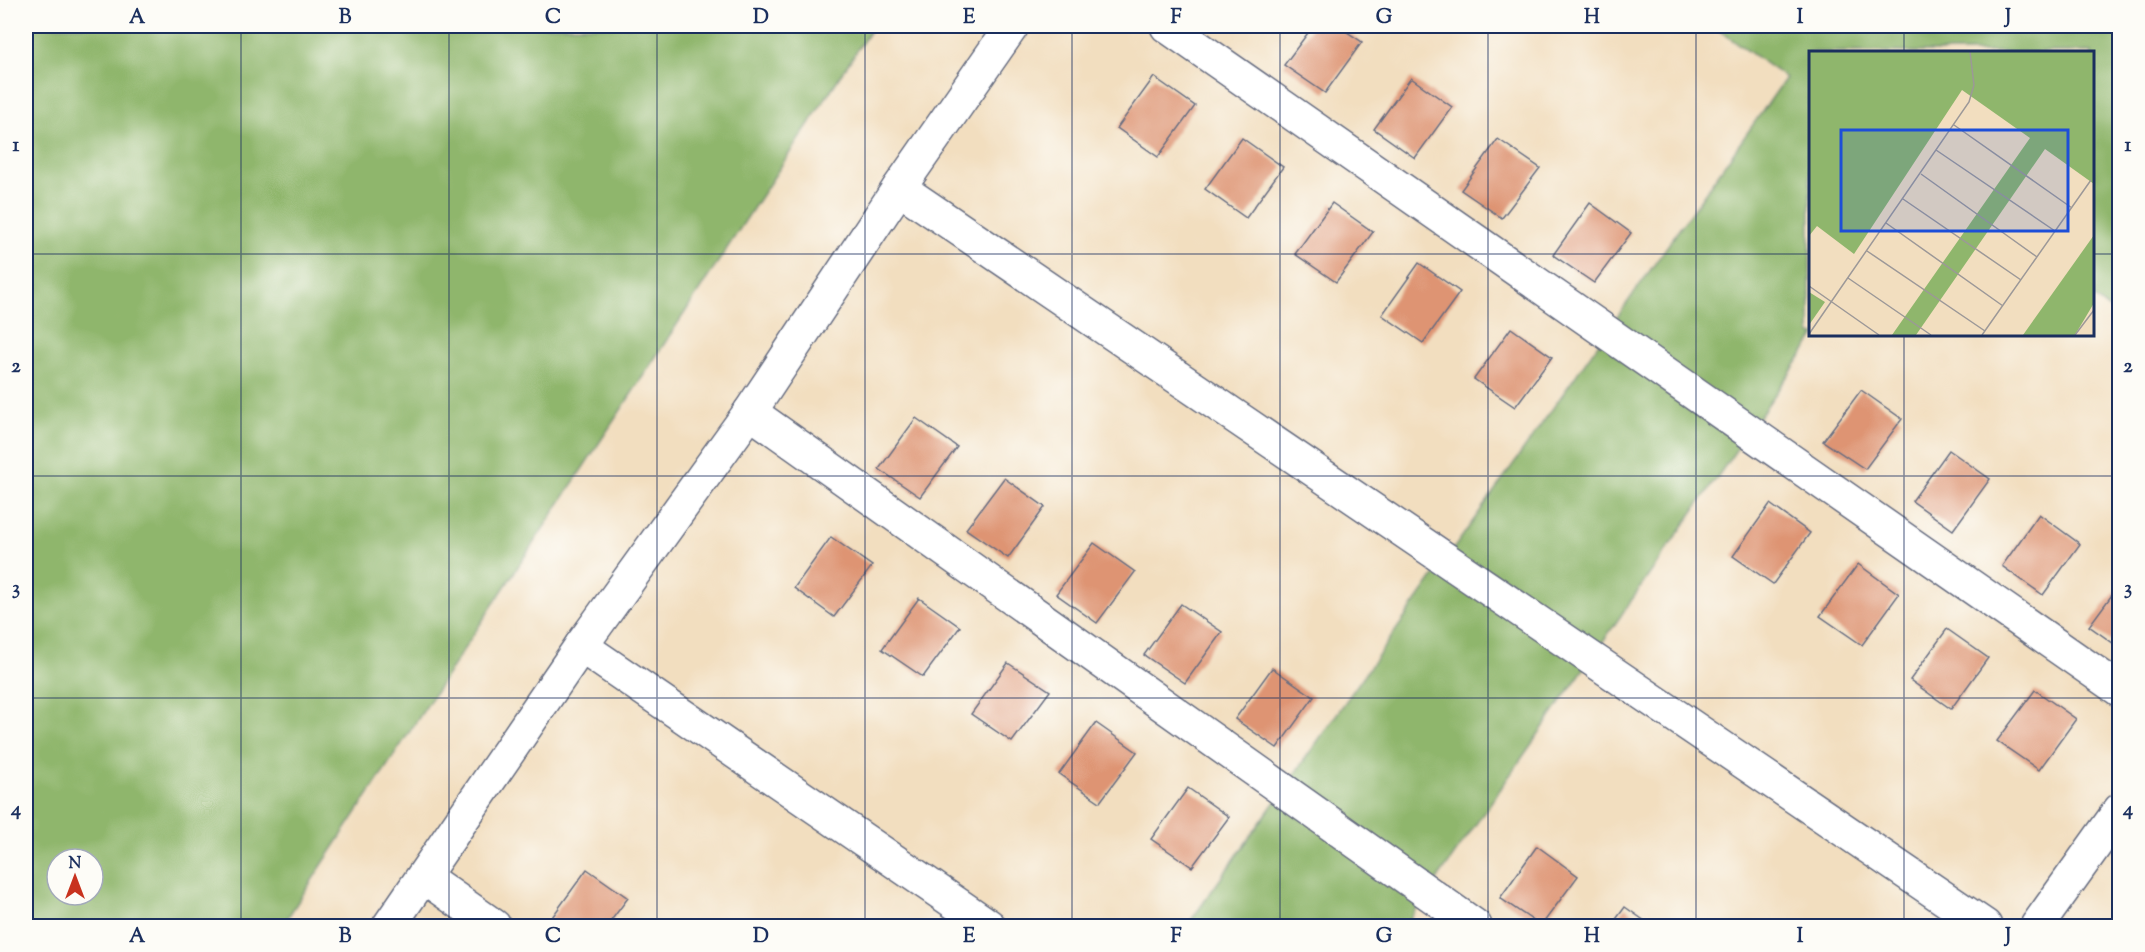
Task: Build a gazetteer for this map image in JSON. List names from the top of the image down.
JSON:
{
  "north": "top",
  "grid": {
    "columns": [
      "A",
      "B",
      "C",
      "D",
      "E",
      "F",
      "G",
      "H",
      "I",
      "J"
    ],
    "rows": [
      "1",
      "2",
      "3",
      "4"
    ]
  }
}
